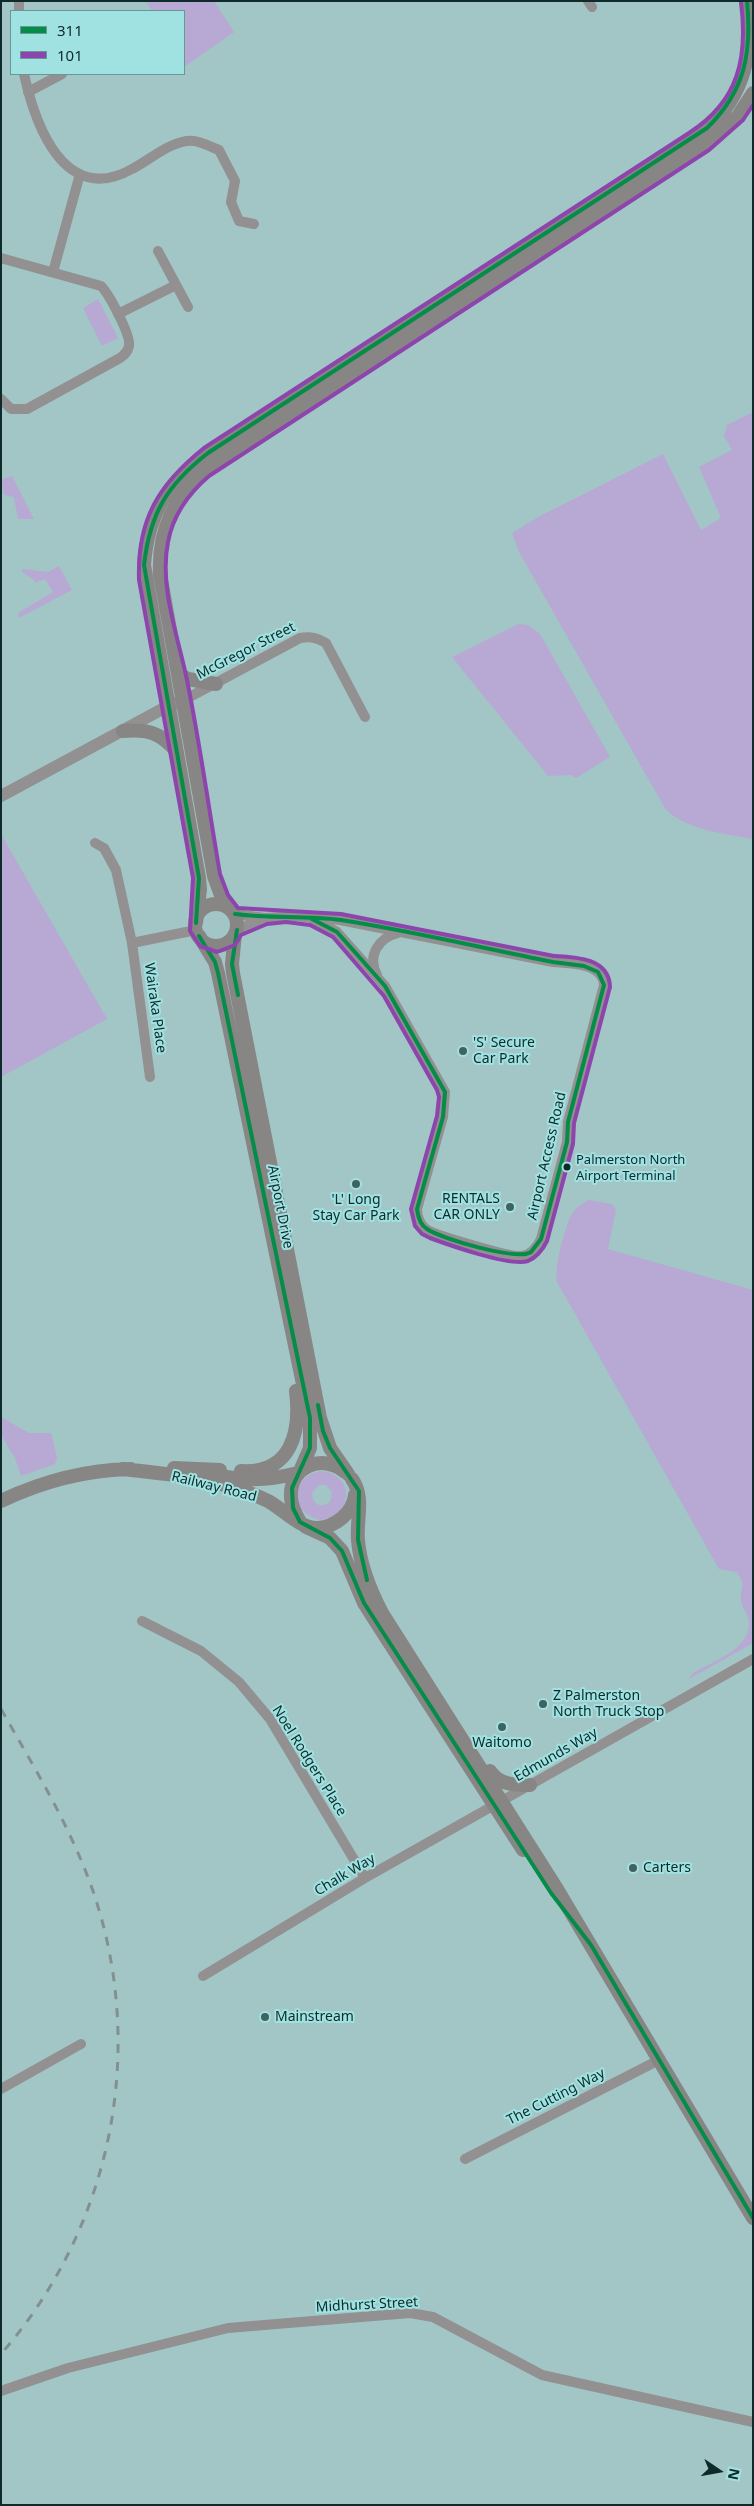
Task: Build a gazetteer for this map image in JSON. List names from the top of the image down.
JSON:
{
  "streets": {
    "main road": ["Airport Drive", "Railway Road"],
    "street": [
      "McGregor Street",
      "Wairaka Place",
      "Airport Access Road",
      "Edmunds Way",
      "Noel Rodgers Place",
      "Chalk Way",
      "The Cutting Way",
      "Midhurst Street"
    ]
  },
  "crossings": [
    ["Airport Access Road", "Airport Drive"],
    ["Airport Drive", "Railway Road"],
    ["Railway Road", "Edmunds Way"],
    ["Railway Road", "Chalk Way"],
    ["Railway Road", "The Cutting Way"],
    ["Edmunds Way", "Chalk Way"],
    ["Noel Rodgers Place", "Chalk Way"]
  ],
  "places": [
    "'S' Secure Car Park",
    "Palmerston North Airport Terminal",
    "'L' Long Stay Car Park",
    "RENTALS CAR ONLY",
    "Z Palmerston North Truck Stop",
    "Waitomo",
    "Carters",
    "Mainstream"
  ],
  "lines": ["transit line 311", "transit line 101"],
  "legend": ["311", "101"],
  "north": "right"
}
